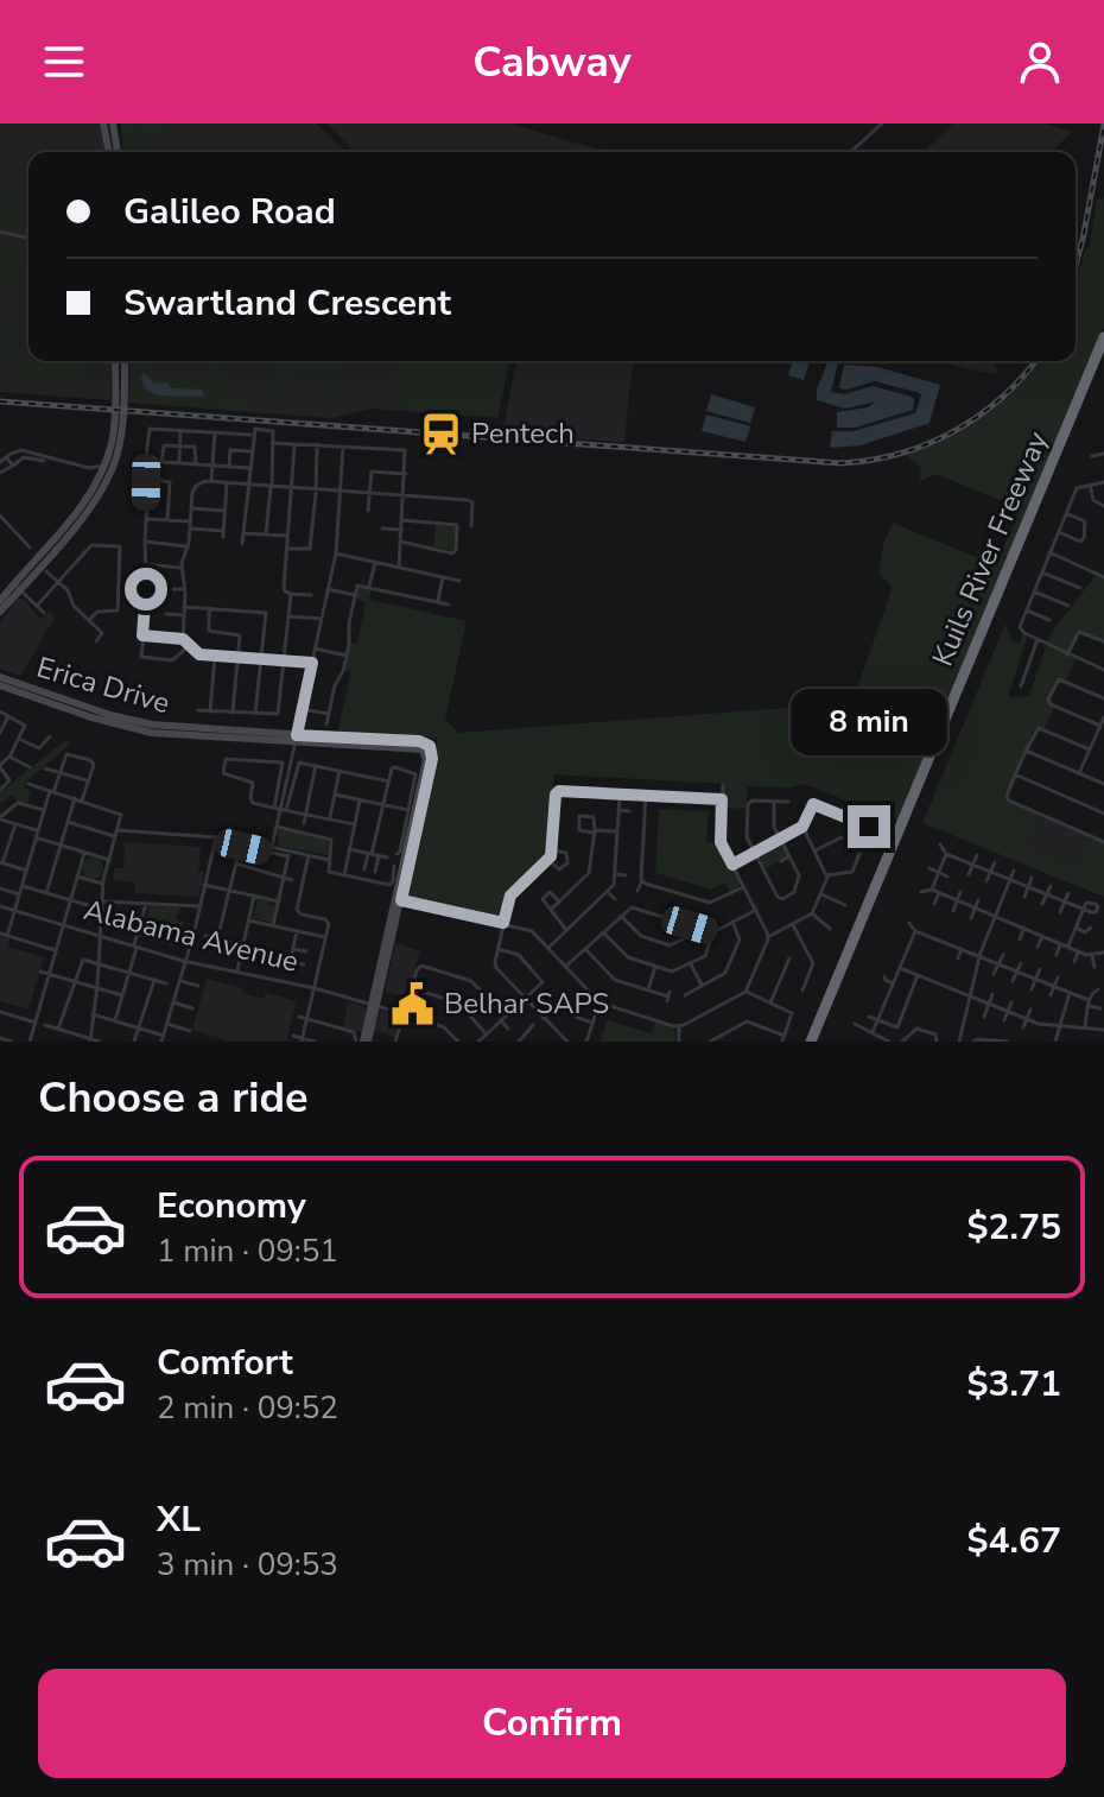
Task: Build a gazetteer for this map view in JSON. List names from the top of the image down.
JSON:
{
  "streets": {
    "highway": ["Kuils River Freeway"],
    "main road": ["Erica Drive"],
    "street": ["Alabama Avenue"]
  },
  "places": {
    "station": ["Pentech"],
    "public building": ["Belhar SAPS"]
  },
  "page": {
    "header": "Cabway",
    "banner": ["Galileo Road", "Swartland Crescent"],
    "bubble": "8 min",
    "heading": "Choose a ride",
    "list": [
      {
        "name": "Economy",
        "note": "1 min · 09:51",
        "value": "$2.75"
      },
      {
        "name": "Comfort",
        "note": "2 min · 09:52",
        "value": "$3.71"
      },
      {
        "name": "XL",
        "note": "3 min · 09:53",
        "value": "$4.67"
      }
    ],
    "buttons": "Confirm"
  }
}
